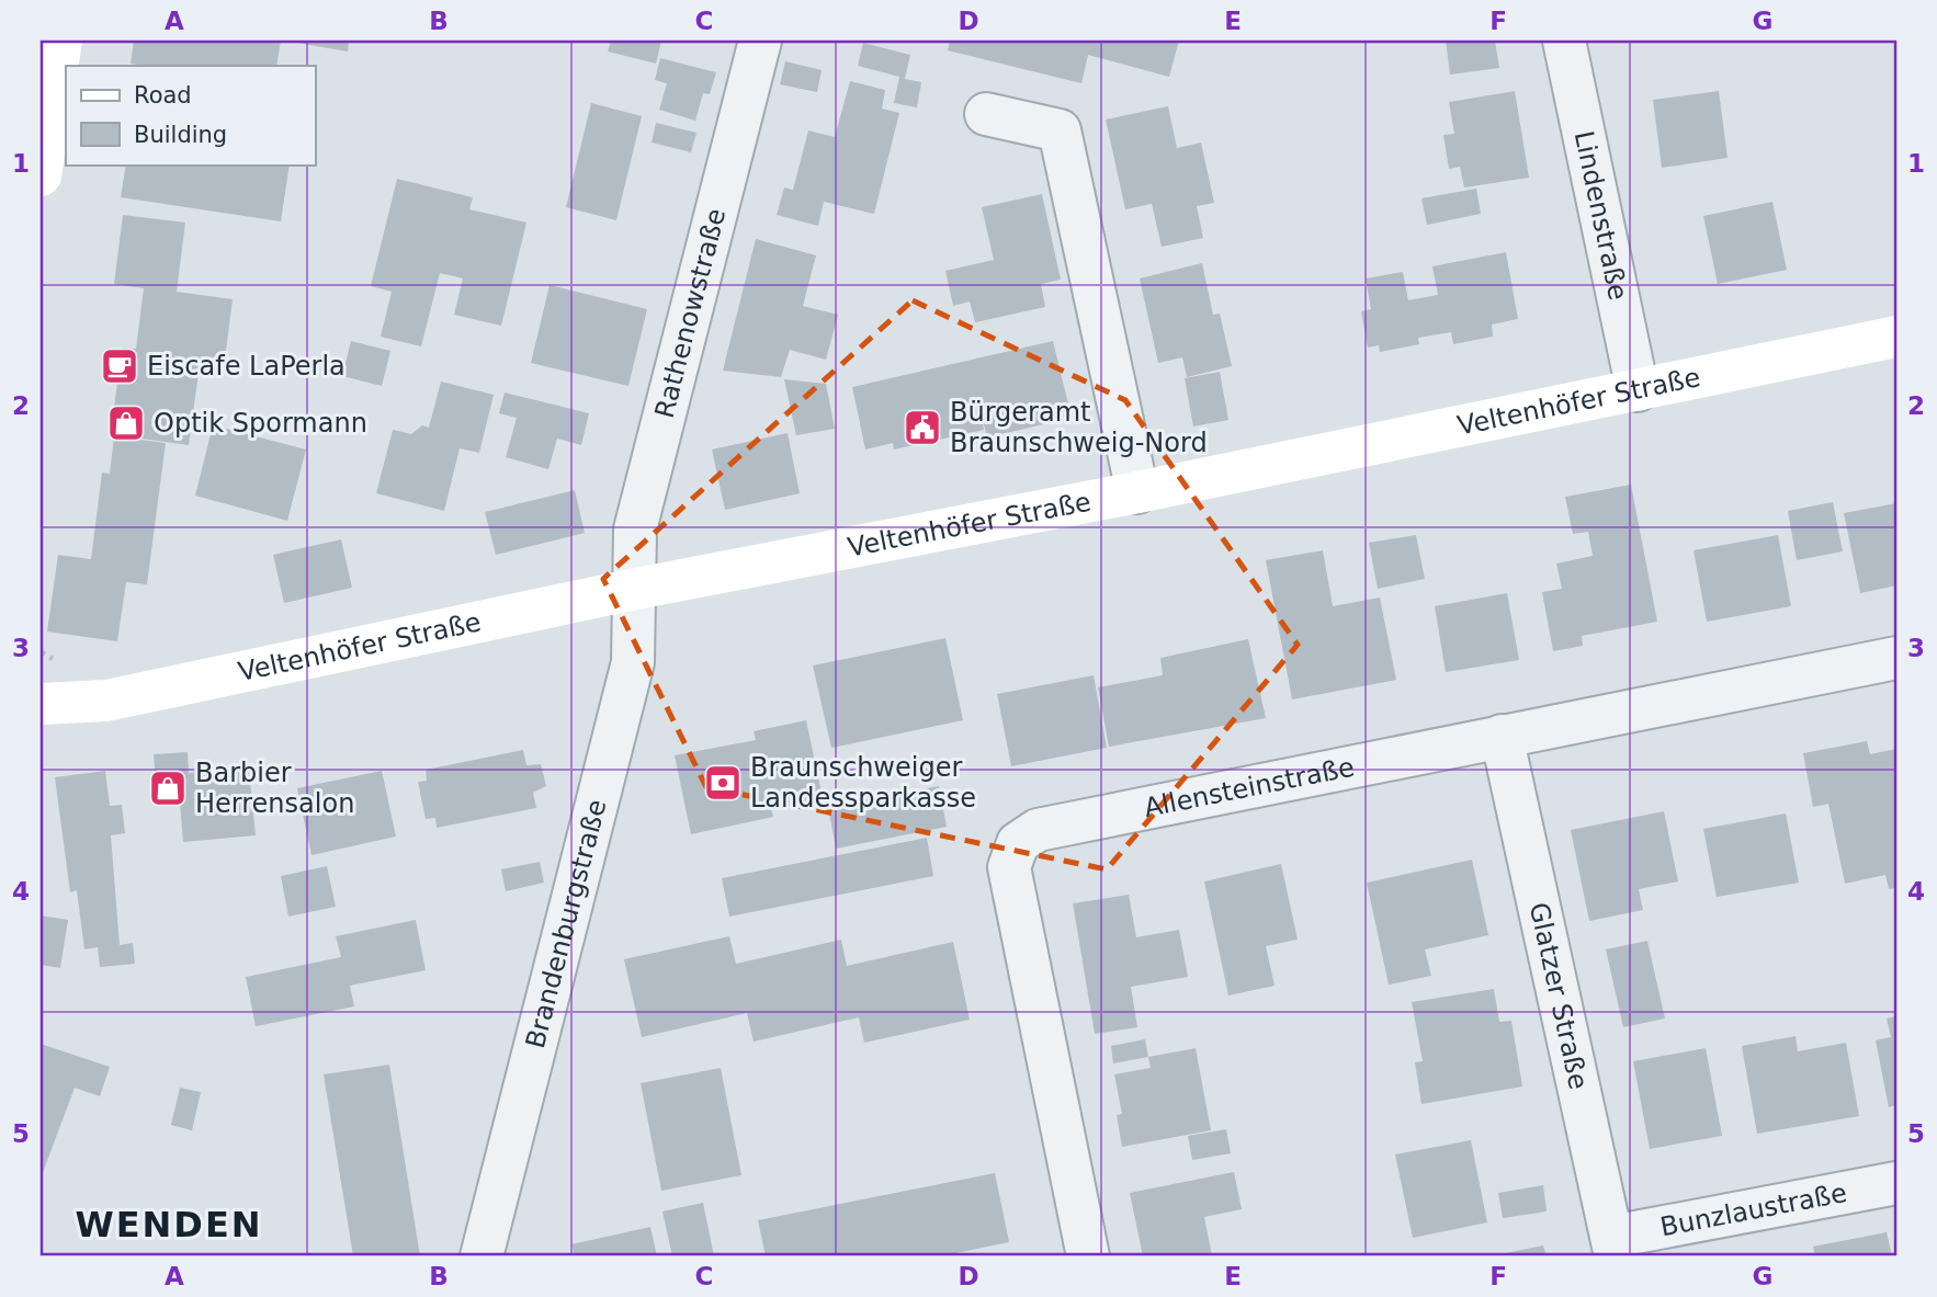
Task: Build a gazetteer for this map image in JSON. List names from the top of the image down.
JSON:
{
  "streets": {
    "street": [
      "Lindenstraße",
      "Rathenowstraße",
      "Veltenhöfer Straße",
      "Allensteinstraße",
      "Brandenburgstraße",
      "Glatzer Straße",
      "Bunzlaustraße"
    ]
  },
  "crossings": [
    ["Lindenstraße", "Veltenhöfer Straße"],
    ["Rathenowstraße", "Veltenhöfer Straße"],
    ["Rathenowstraße", "Brandenburgstraße"],
    ["Veltenhöfer Straße", "Brandenburgstraße"],
    ["Allensteinstraße", "Glatzer Straße"],
    ["Glatzer Straße", "Bunzlaustraße"]
  ],
  "districts": ["WENDEN"],
  "places": {
    "cafe": ["Eiscafe LaPerla"],
    "shop": ["Optik Spormann", "Barbier Herrensalon"],
    "public building": ["Bürgeramt Braunschweig-Nord"],
    "bank": ["Braunschweiger Landessparkasse"]
  },
  "legend": ["Road", "Building"],
  "grid": {
    "columns": [
      "A",
      "B",
      "C",
      "D",
      "E",
      "F",
      "G"
    ],
    "rows": [
      "1",
      "2",
      "3",
      "4",
      "5"
    ]
  }
}
